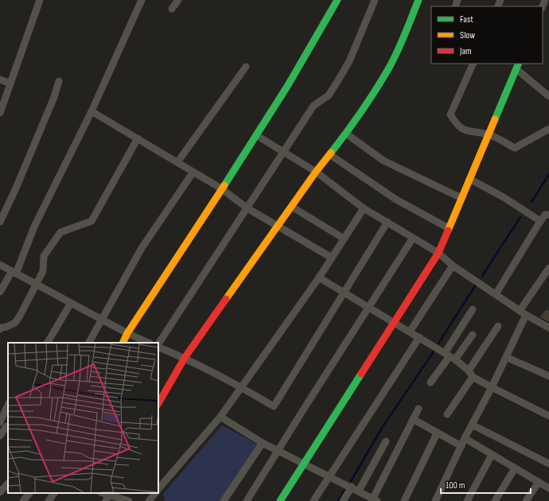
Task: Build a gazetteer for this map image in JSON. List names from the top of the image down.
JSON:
{
  "legend": ["Fast", "Slow", "Jam"],
  "scale_bar": "100 m"
}
